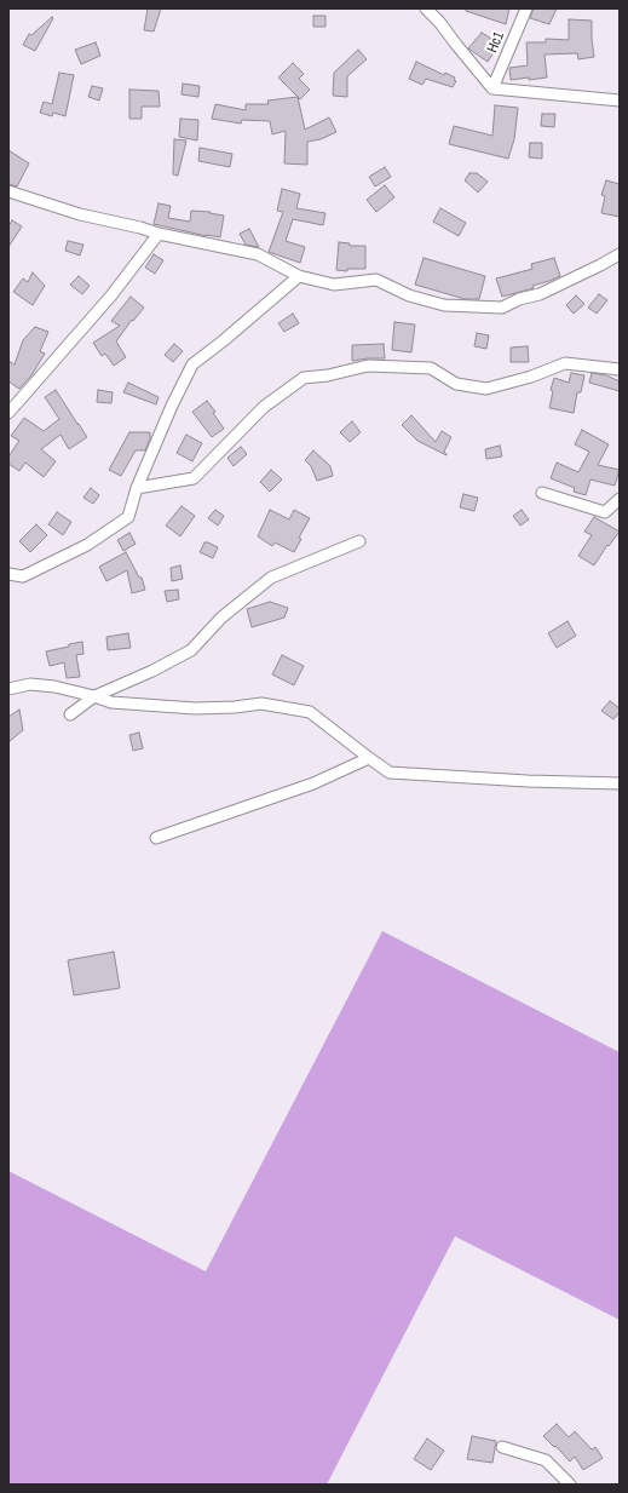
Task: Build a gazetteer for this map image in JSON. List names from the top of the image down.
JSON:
{
  "streets": {
    "street": ["Hc1"]
  }
}
